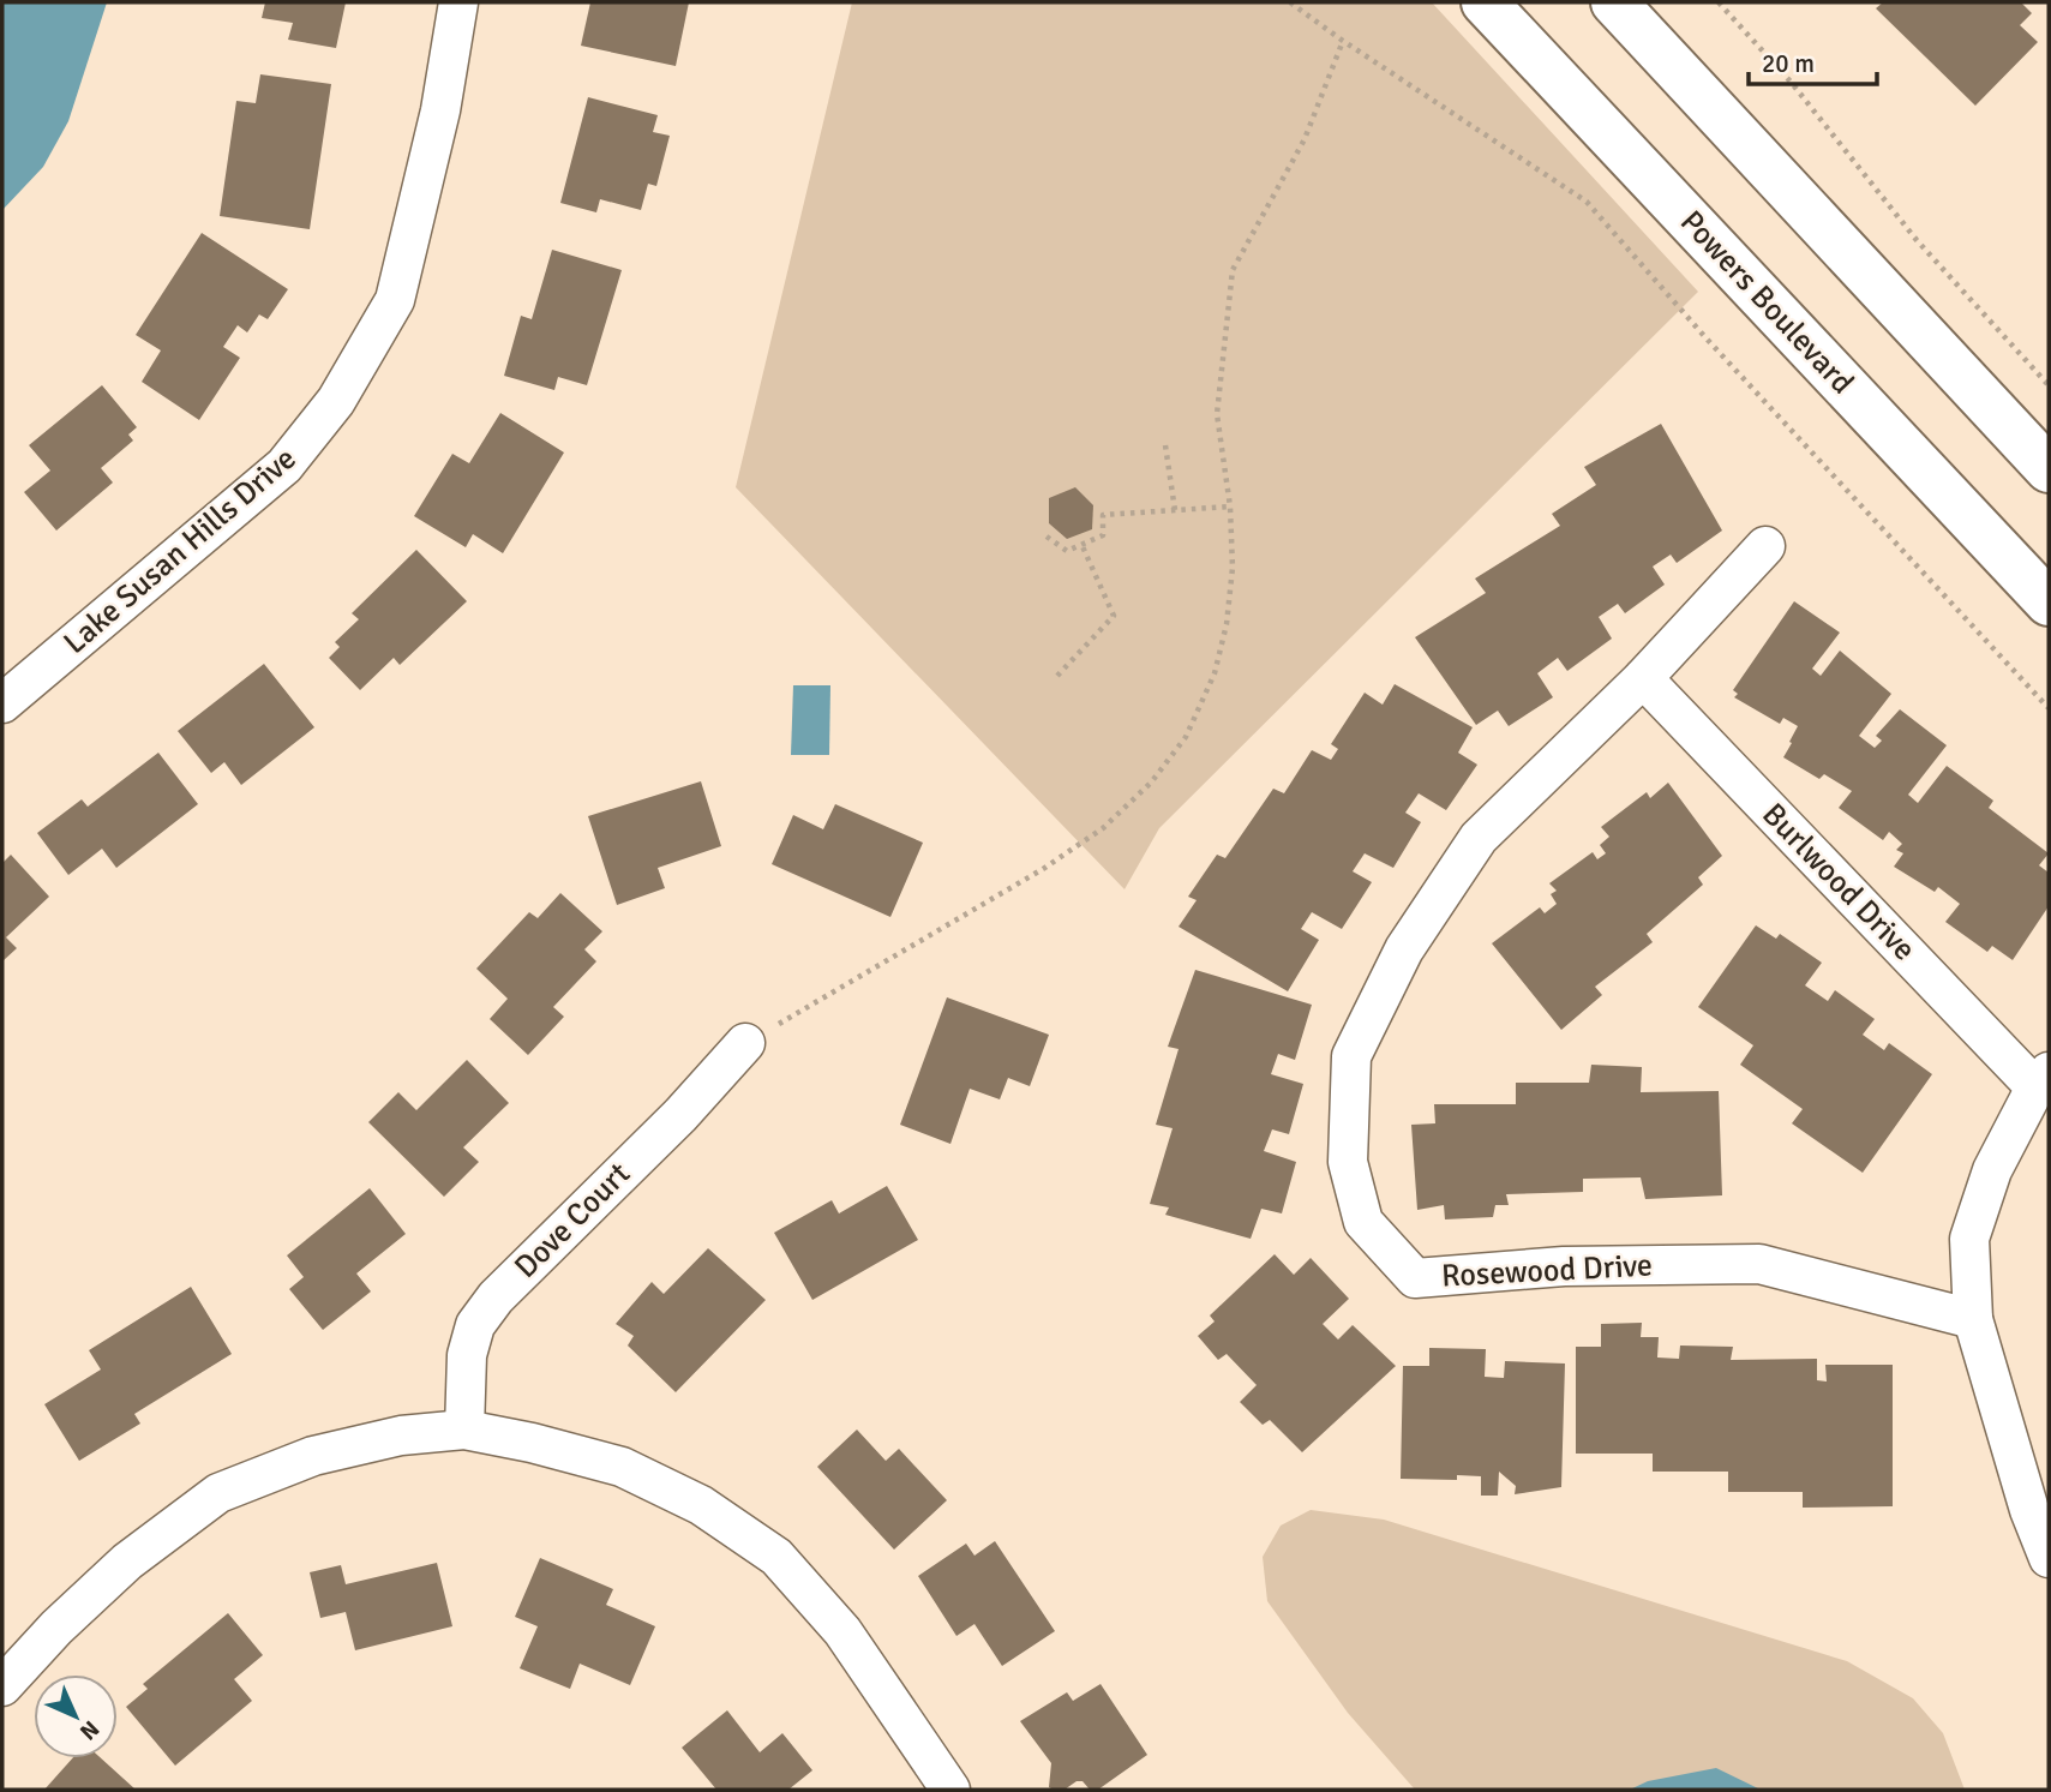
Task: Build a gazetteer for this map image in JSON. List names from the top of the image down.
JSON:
{
  "streets": {
    "main road": ["Powers Boulevard"],
    "street": [
      "Lake Susan Hills Drive",
      "Burlwood Drive",
      "Dove Court",
      "Rosewood Drive"
    ]
  },
  "crossings": [
    ["Burlwood Drive", "Rosewood Drive"]
  ],
  "scale_bar": "20 m",
  "north": "bottom right"
}
